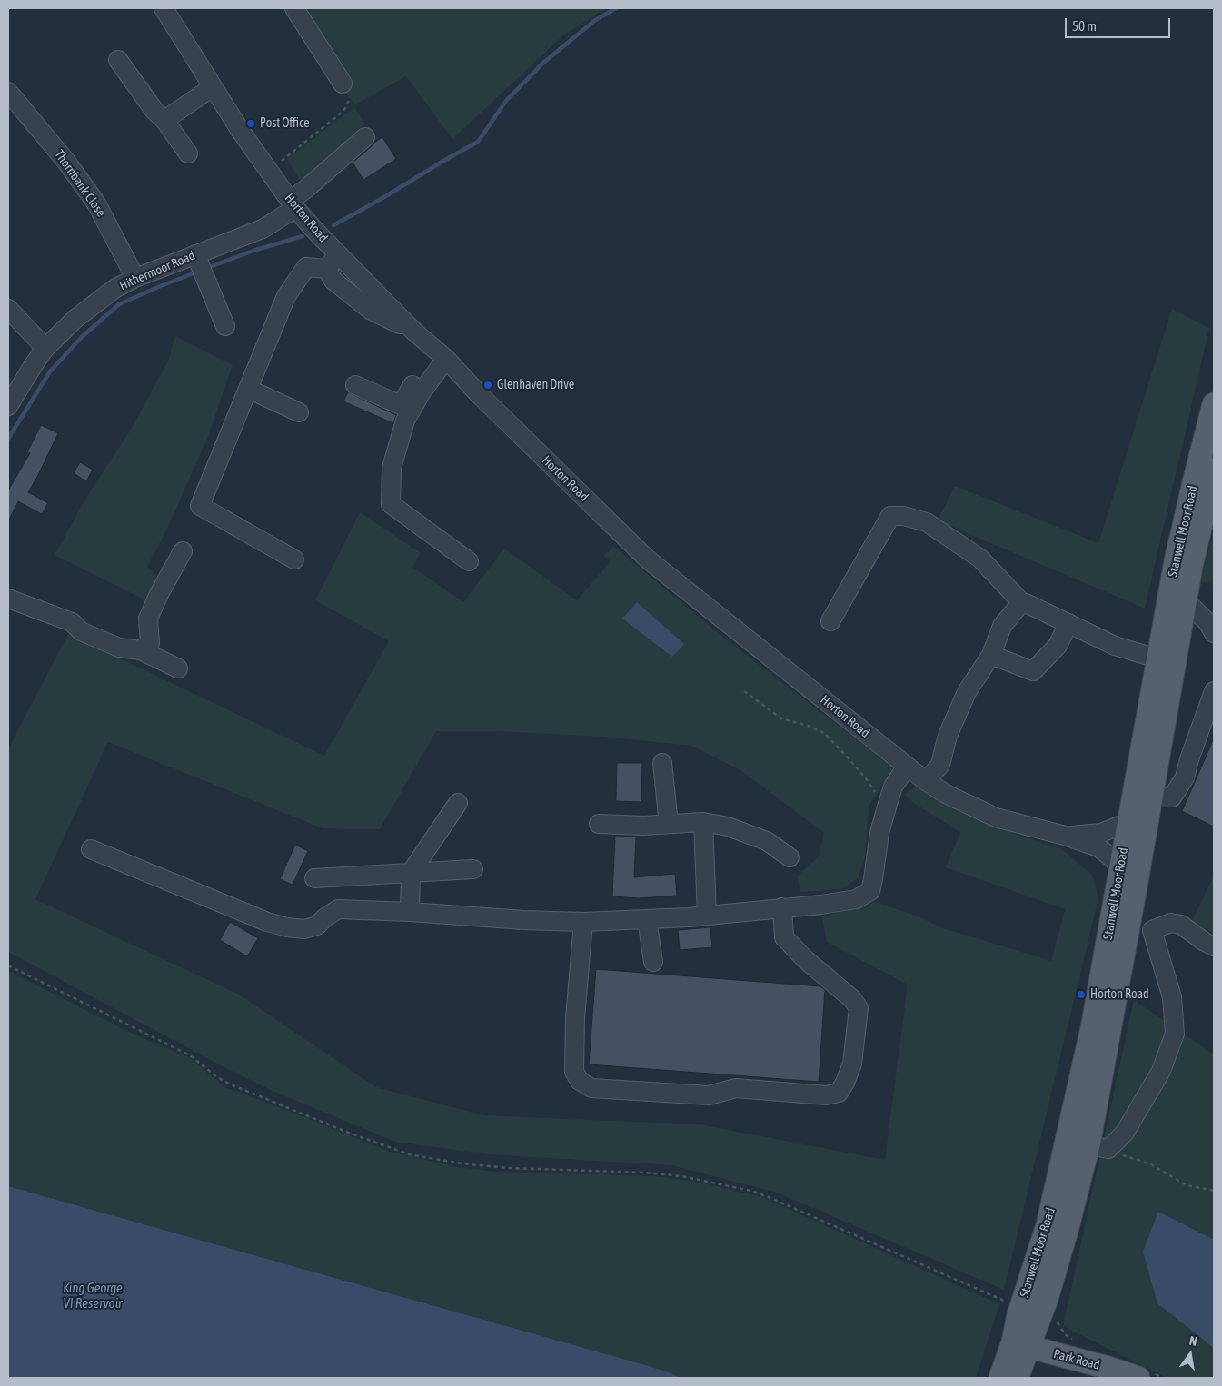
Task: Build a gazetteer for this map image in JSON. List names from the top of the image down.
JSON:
{
  "streets": {
    "main road": ["Stanwell Moor Road", "Park Road"],
    "street": ["Thornbank Close", "Horton Road", "Hithermoor Road"]
  },
  "crossings": [
    ["Thornbank Close", "Hithermoor Road"],
    ["Horton Road", "Hithermoor Road"],
    ["Horton Road", "Stanwell Moor Road"],
    ["Stanwell Moor Road", "Park Road"]
  ],
  "water": ["King George VI Reservoir"],
  "places": ["Post Office", "Glenhaven Drive", "Horton Road"],
  "scale_bar": "50 m",
  "north": "top"
}
